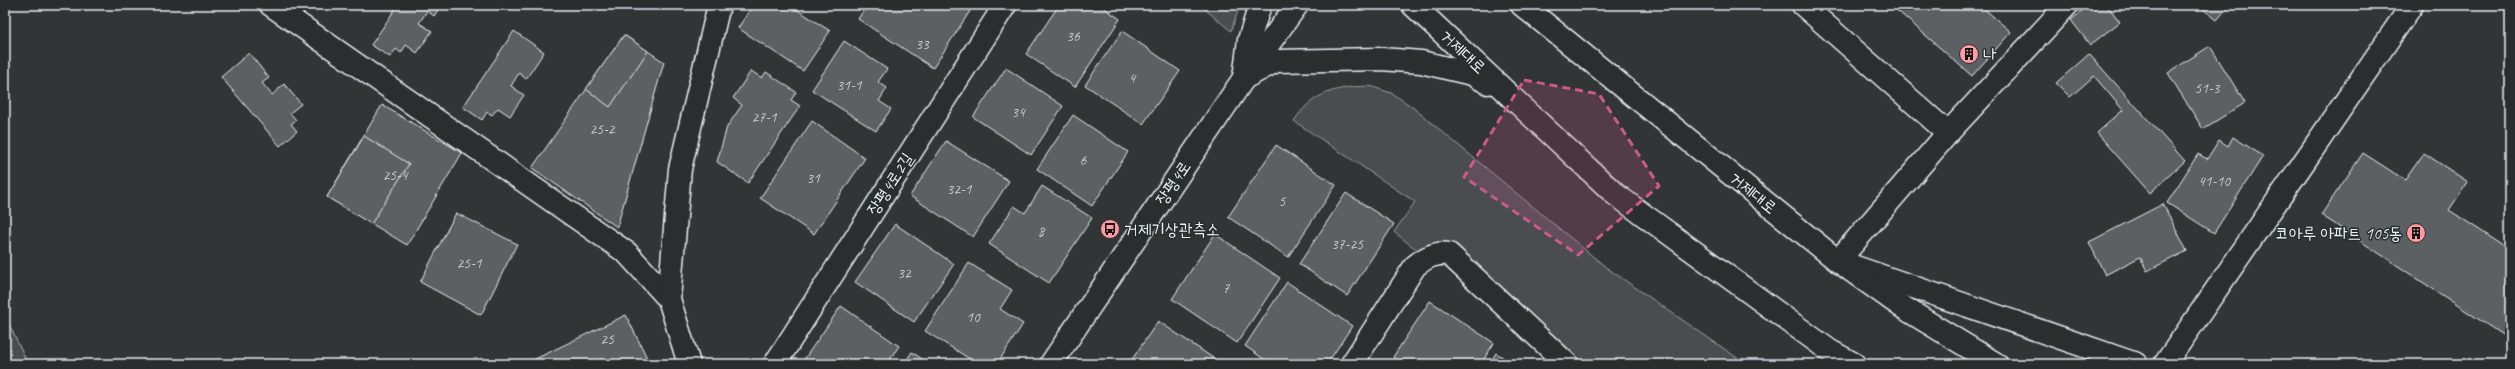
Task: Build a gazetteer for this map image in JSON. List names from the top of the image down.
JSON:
{
  "streets": {
    "street": ["거제대로", "장평4로", "장평4로2길"]
  },
  "places": {
    "building": ["나", "코아루 아파트 105동"],
    "bus stop": ["거제기상관측소"]
  },
  "house_numbers": [
    "36",
    "33",
    "4",
    "31-1",
    "51-3",
    "34",
    "27-1",
    "25-2",
    "6",
    "25-4",
    "31",
    "41-10",
    "32-1",
    "5",
    "8",
    "37-25",
    "25-1",
    "32",
    "7",
    "10",
    "25"
  ]
}
